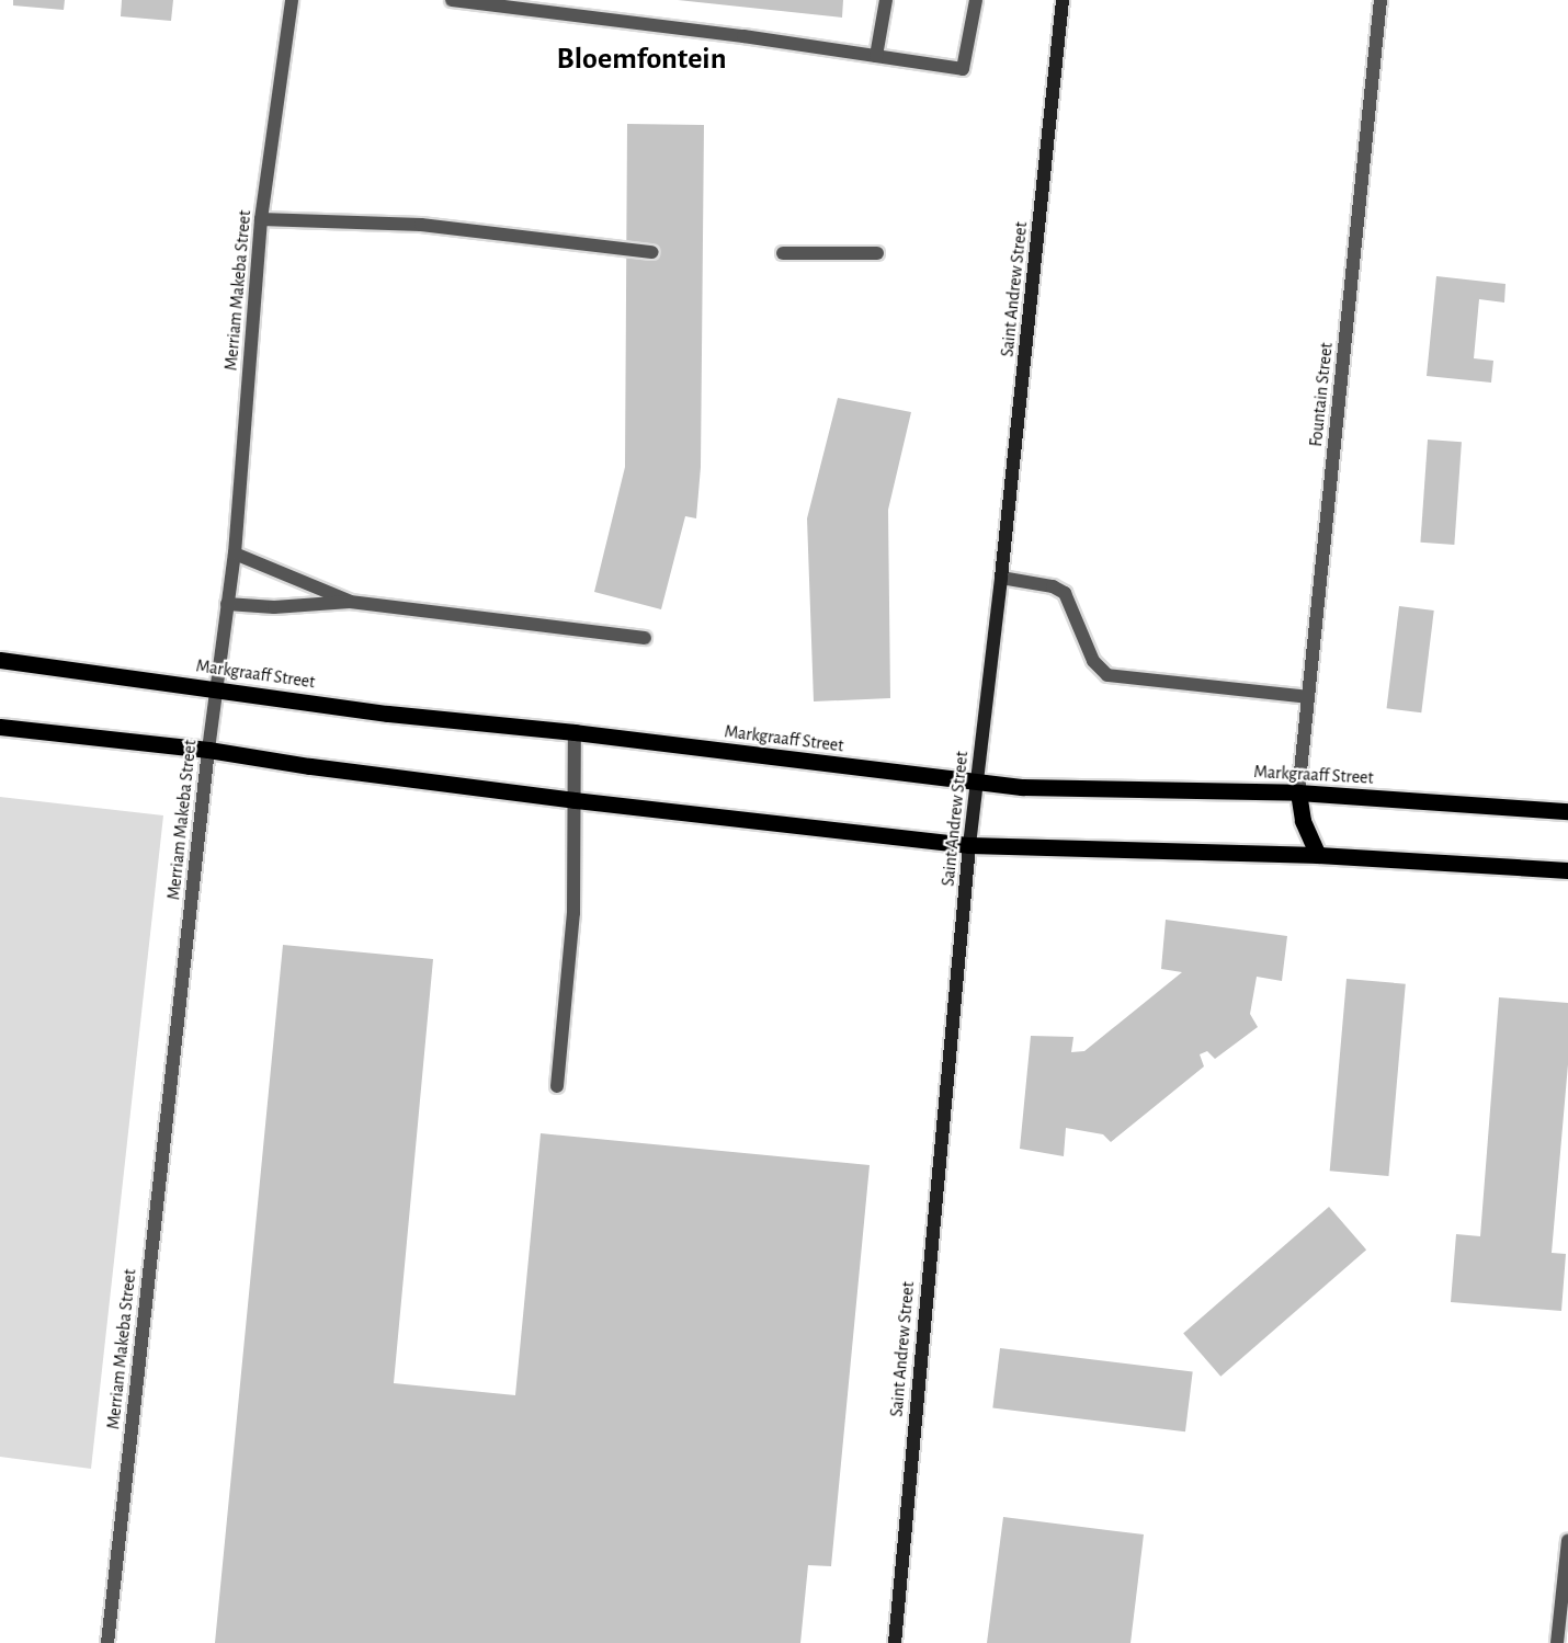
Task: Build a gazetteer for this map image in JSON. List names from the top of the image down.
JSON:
{
  "streets": {
    "main road": ["Markgraaff Street"],
    "street": ["Saint Andrew Street", "Merriam Makeba Street", "Fountain Street"]
  },
  "crossings": [
    ["Saint Andrew Street", "Markgraaff Street"],
    ["Merriam Makeba Street", "Markgraaff Street"],
    ["Fountain Street", "Markgraaff Street"]
  ],
  "districts": ["Bloemfontein"]
}
